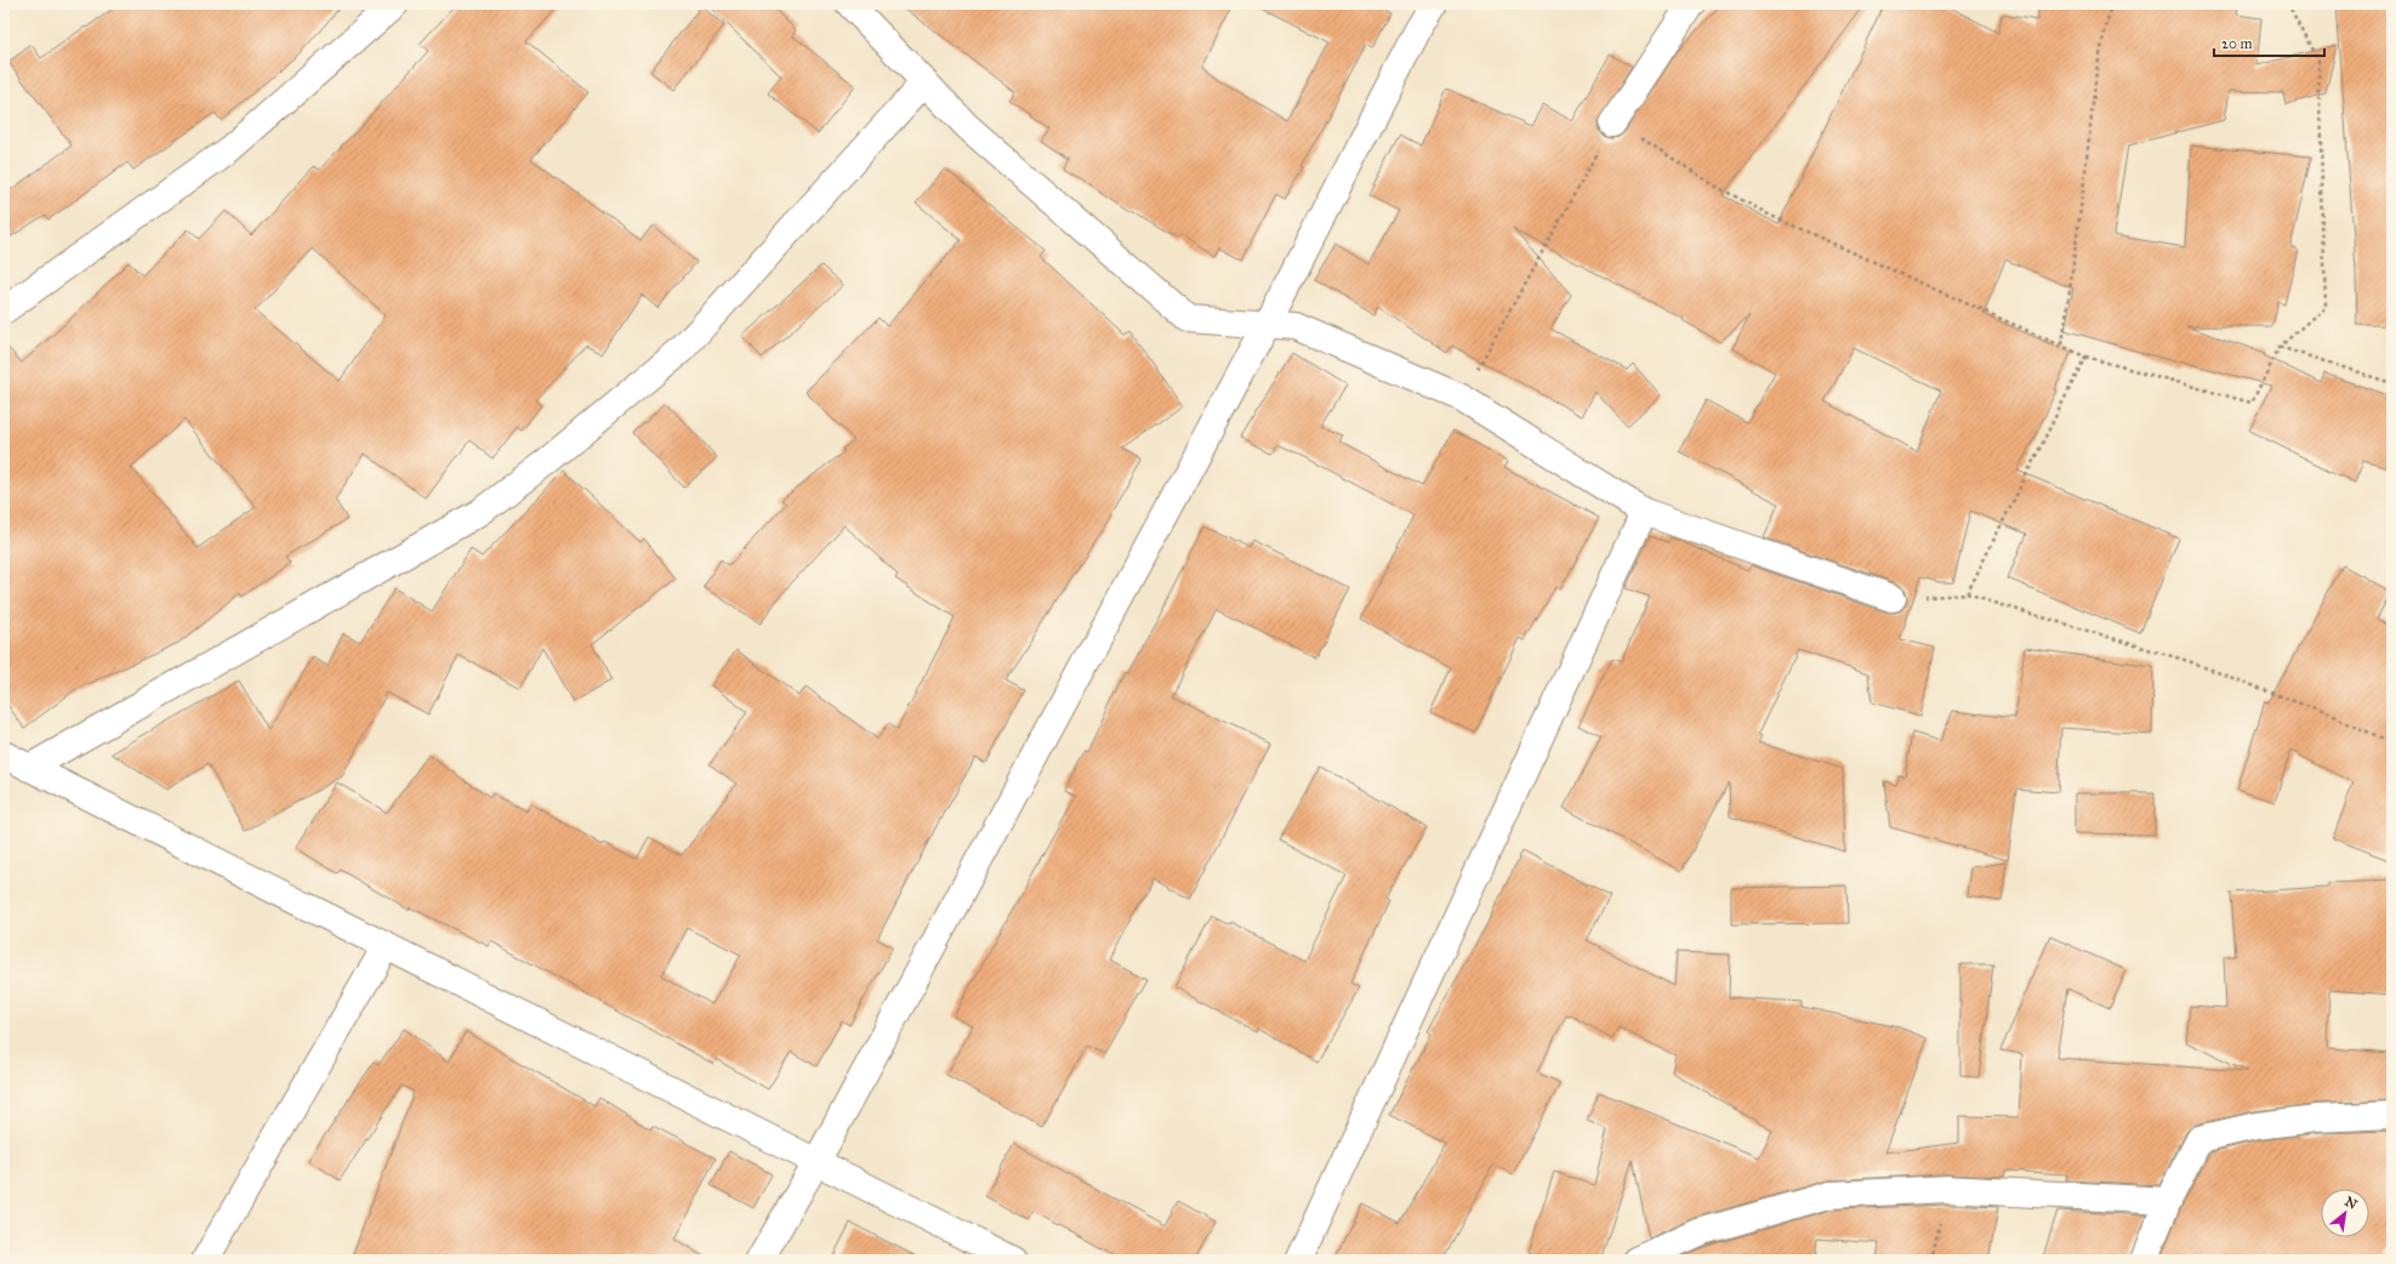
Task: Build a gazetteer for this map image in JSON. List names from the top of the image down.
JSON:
{
  "scale_bar": "20 m",
  "north": "top right"
}
